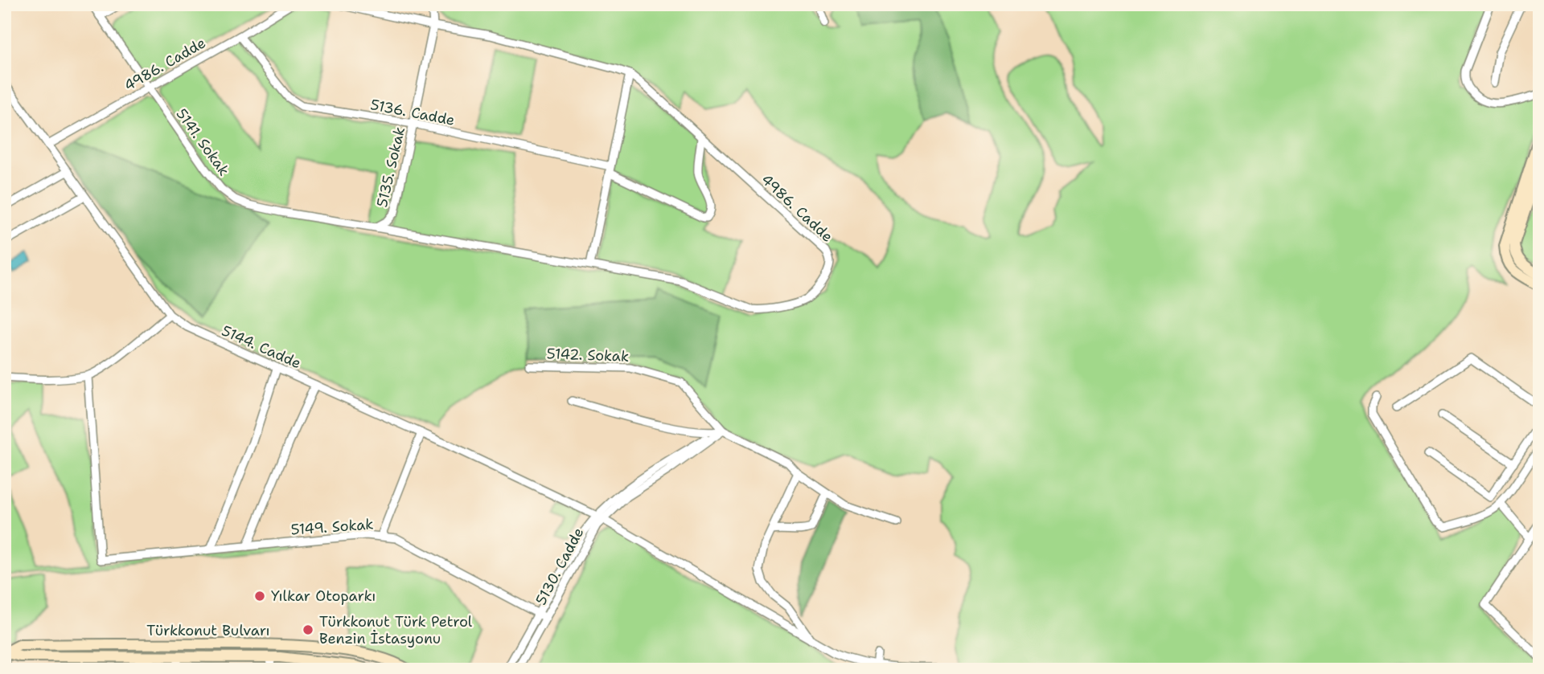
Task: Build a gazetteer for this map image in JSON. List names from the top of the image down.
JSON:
{
  "streets": {
    "street": [
      "4986. Cadde",
      "5136. Cadde",
      "5141. Sokak",
      "5135. Sokak",
      "5144. Cadde",
      "5142. Sokak",
      "5149. Sokak",
      "5130. Cadde",
      "Türkkonut Bulvarı"
    ]
  },
  "crossings": [
    ["4986. Cadde", "5136. Cadde"],
    ["4986. Cadde", "5141. Sokak"],
    ["4986. Cadde", "5135. Sokak"],
    ["4986. Cadde", "5144. Cadde"],
    ["5136. Cadde", "5135. Sokak"],
    ["5141. Sokak", "5135. Sokak"],
    ["5144. Cadde", "5130. Cadde"],
    ["5142. Sokak", "5130. Cadde"],
    ["5149. Sokak", "5130. Cadde"]
  ],
  "places": ["Yılkar Otoparkı", "Türkkonut Türk Petrol Benzin İstasyonu"]
}
